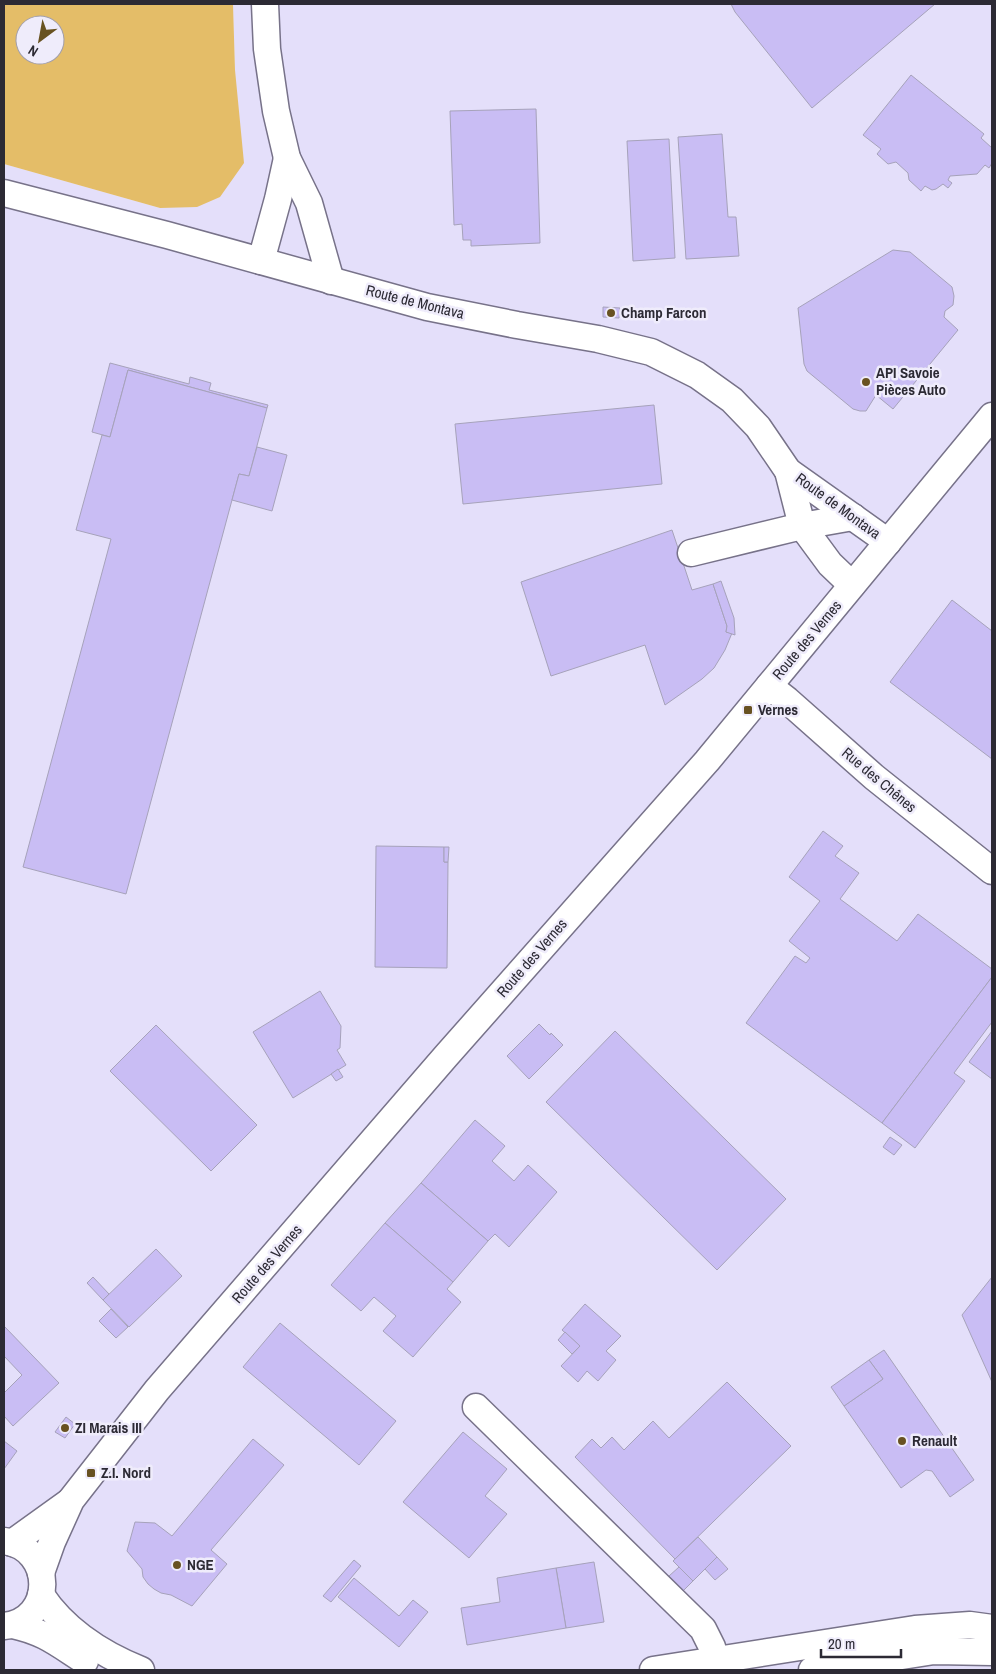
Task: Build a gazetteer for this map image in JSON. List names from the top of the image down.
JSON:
{
  "streets": {
    "street": ["Route de Montava", "Route des Vernes", "Rue des Chênes"]
  },
  "crossings": [
    ["Route de Montava", "Route des Vernes"],
    ["Route des Vernes", "Rue des Chênes"]
  ],
  "places": {
    "other": [
      "Champ Farcon",
      "API Savoie Pièces Auto",
      "ZI Marais III",
      "Renault",
      "NGE"
    ],
    "transit": ["Vernes", "Z.I. Nord"]
  },
  "scale_bar": "20 m",
  "north": "bottom left"
}
